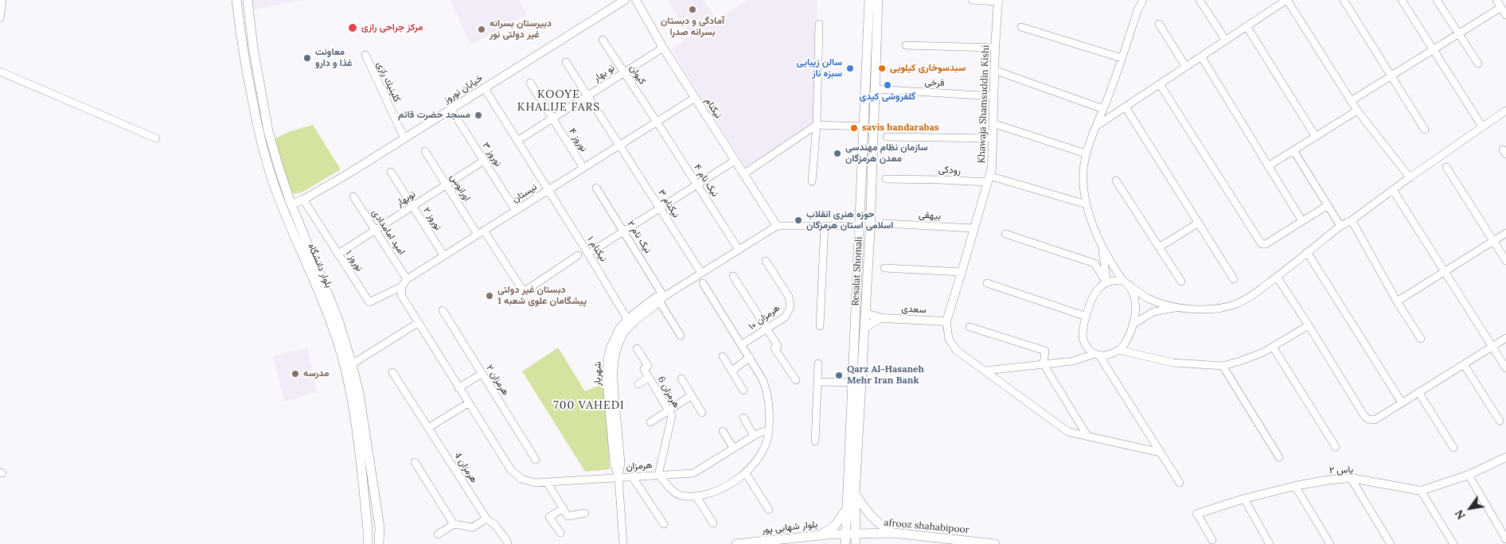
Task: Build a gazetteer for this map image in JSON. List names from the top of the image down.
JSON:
{
  "streets": {
    "main road": [
      "بلوار دانشگاه",
      "Resalat Shomali",
      "afrooz shahabipoor",
      "بلوار شهابی پور"
    ],
    "street": [
      "نو بهار",
      "کیوان",
      "كلينيك رازی",
      "فرخی",
      "خیابان نوروز",
      "Khawaja Shamsuddin Kishi",
      "نیکنام",
      "نوروز ۴",
      "نوروز ۳",
      "رودکی",
      "نیک نام ۴",
      "اورانوس",
      "نیستان",
      "نوبهار",
      "نیکنام ۳",
      "بیهقی",
      "نوروز ۲",
      "امید امامدادی",
      "نیک نام ۲",
      "نیکنام ۱",
      "نوروز ۱",
      "سعدی",
      "هرمزان ۱۰",
      "شهریار",
      "هرمزان ۲",
      "هرمزان 6",
      "هرمزان",
      "هرمزان 4",
      "یاس ۲"
    ]
  },
  "crossings": [
    ["نو بهار", "کیوان"],
    ["نو بهار", "نیکنام"],
    ["نو بهار", "نوروز ۴"],
    ["نو بهار", "نیکنام ۳"],
    ["نو بهار", "نیکنام ۱"],
    ["کیوان", "نیک نام ۴"],
    ["کیوان", "نیستان"],
    ["كلينيك رازی", "خیابان نوروز"],
    ["فرخی", "Khawaja Shamsuddin Kishi"],
    ["فرخی", "Resalat Shomali"],
    ["خیابان نوروز", "نوروز ۳"],
    ["خیابان نوروز", "نوروز ۱"],
    ["خیابان نوروز", "بلوار دانشگاه"],
    ["Khawaja Shamsuddin Kishi", "رودکی"],
    ["Khawaja Shamsuddin Kishi", "بیهقی"],
    ["Khawaja Shamsuddin Kishi", "سعدی"],
    ["نیکنام", "نیستان"],
    ["نیکنام", "شهریار"],
    ["نوروز ۴", "نیستان"],
    ["نوروز ۳", "نیستان"],
    ["نوروز ۳", "نوبهار"],
    ["نیک نام ۴", "نیستان"],
    ["نیک نام ۴", "شهریار"],
    ["اورانوس", "نیستان"],
    ["اورانوس", "نوبهار"],
    ["نیستان", "نیکنام ۳"],
    ["نیستان", "نوروز ۲"],
    ["نیستان", "امید امامدادی"],
    ["نیستان", "نیکنام ۱"],
    ["نیستان", "نوروز ۱"],
    ["نوبهار", "نوروز ۲"],
    ["نوبهار", "امید امامدادی"],
    ["نوبهار", "نوروز ۱"],
    ["نیکنام ۳", "شهریار"],
    ["نیک نام ۲", "شهریار"],
    ["نیکنام ۱", "شهریار"],
    ["Resalat Shomali", "سعدی"],
    ["Resalat Shomali", "afrooz shahabipoor"],
    ["Resalat Shomali", "بلوار شهابی پور"],
    ["شهریار", "هرمزان"],
    ["هرمزان 6", "هرمزان"],
    ["afrooz shahabipoor", "بلوار شهابی پور"]
  ],
  "districts": ["KOOYE KHALIJE FARS", "700 VAHEDI"],
  "places": [
    "آمادگی و دبستان بسرانه صدرا",
    "مرکز جراحی رازی",
    "دبیرستان بسرانه غیر دولتی نور",
    "معاونت غذا و دارو",
    "سالن زیبایی سبزه ناز",
    "سبدسوخاری کیلویی",
    "گلفروشی کیدی",
    "مسجد حضرت قائم",
    "savis bandarabas",
    "سازمان نظام مهندسی معدن هرمزگان",
    "حوزه هنری انقلاب اسلامی استان هرمزگان",
    "دبستان غیر دولتی پیشگامان علوی شعبه 1",
    "مدرسه",
    "Qarz Al-Hasaneh Mehr Iran Bank"
  ],
  "north": "bottom left"
}
